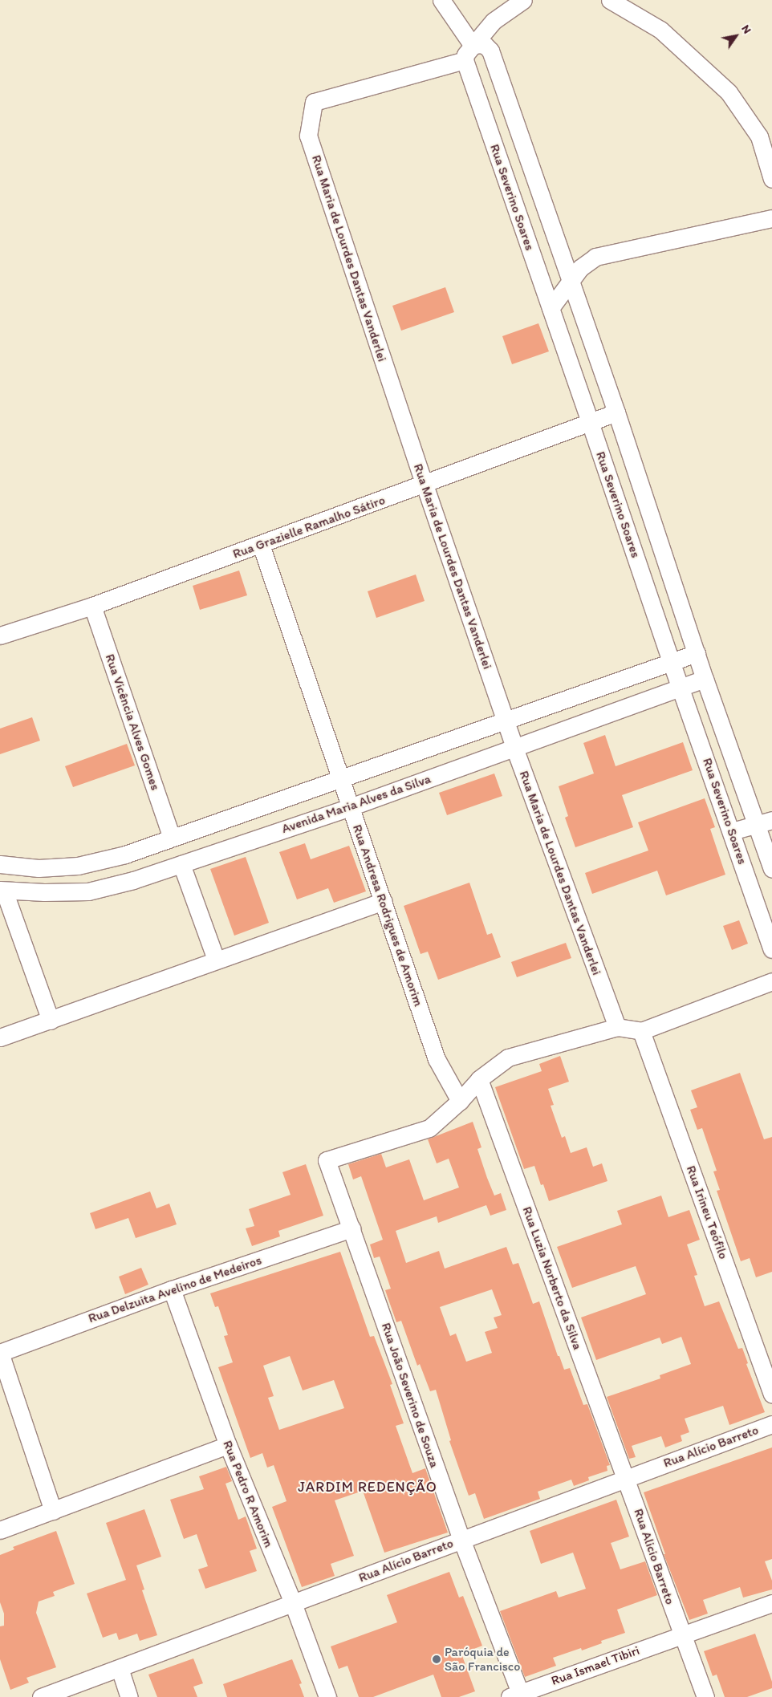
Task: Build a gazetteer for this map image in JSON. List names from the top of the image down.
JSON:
{
  "streets": {
    "street": [
      "Rua Severino Soares",
      "Rua Maria de Lourdes Dantas Vanderlei",
      "Rua Grazielle Ramalho Sátiro",
      "Rua Vicência Alves Gomes",
      "Avenida Maria Alves da Silva",
      "Rua Andresa Rodrigues de Amorim",
      "Rua Irineu Teófilo",
      "Rua Luzia Norberto da Silva",
      "Rua Delzuita Avelino de Medeiros",
      "Rua João Severino de Souza",
      "Rua Alício Barreto",
      "Rua Pedro R Amorim",
      "Rua Alicio Barreto",
      "Rua Ismael Tibiri"
    ]
  },
  "crossings": [
    ["Rua Severino Soares", "Rua Maria de Lourdes Dantas Vanderlei"],
    ["Rua Severino Soares", "Rua Grazielle Ramalho Sátiro"],
    ["Rua Severino Soares", "Avenida Maria Alves da Silva"],
    ["Rua Maria de Lourdes Dantas Vanderlei", "Rua Grazielle Ramalho Sátiro"],
    ["Rua Maria de Lourdes Dantas Vanderlei", "Avenida Maria Alves da Silva"],
    ["Rua Grazielle Ramalho Sátiro", "Rua Vicência Alves Gomes"],
    ["Rua Grazielle Ramalho Sátiro", "Rua Andresa Rodrigues de Amorim"],
    ["Avenida Maria Alves da Silva", "Rua Andresa Rodrigues de Amorim"],
    ["Rua Andresa Rodrigues de Amorim", "Rua João Severino de Souza"],
    ["Rua Luzia Norberto da Silva", "Rua Alício Barreto"],
    ["Rua Luzia Norberto da Silva", "Rua Alicio Barreto"],
    ["Rua Delzuita Avelino de Medeiros", "Rua João Severino de Souza"],
    ["Rua Delzuita Avelino de Medeiros", "Rua Pedro R Amorim"],
    ["Rua João Severino de Souza", "Rua Alício Barreto"],
    ["Rua João Severino de Souza", "Rua Ismael Tibiri"],
    ["Rua Alício Barreto", "Rua Pedro R Amorim"],
    ["Rua Alício Barreto", "Rua Alicio Barreto"],
    ["Rua Alicio Barreto", "Rua Ismael Tibiri"]
  ],
  "districts": ["JARDIM REDENÇÃO"],
  "places": ["Paróquia de São Francisco"],
  "north": "top right"
}
